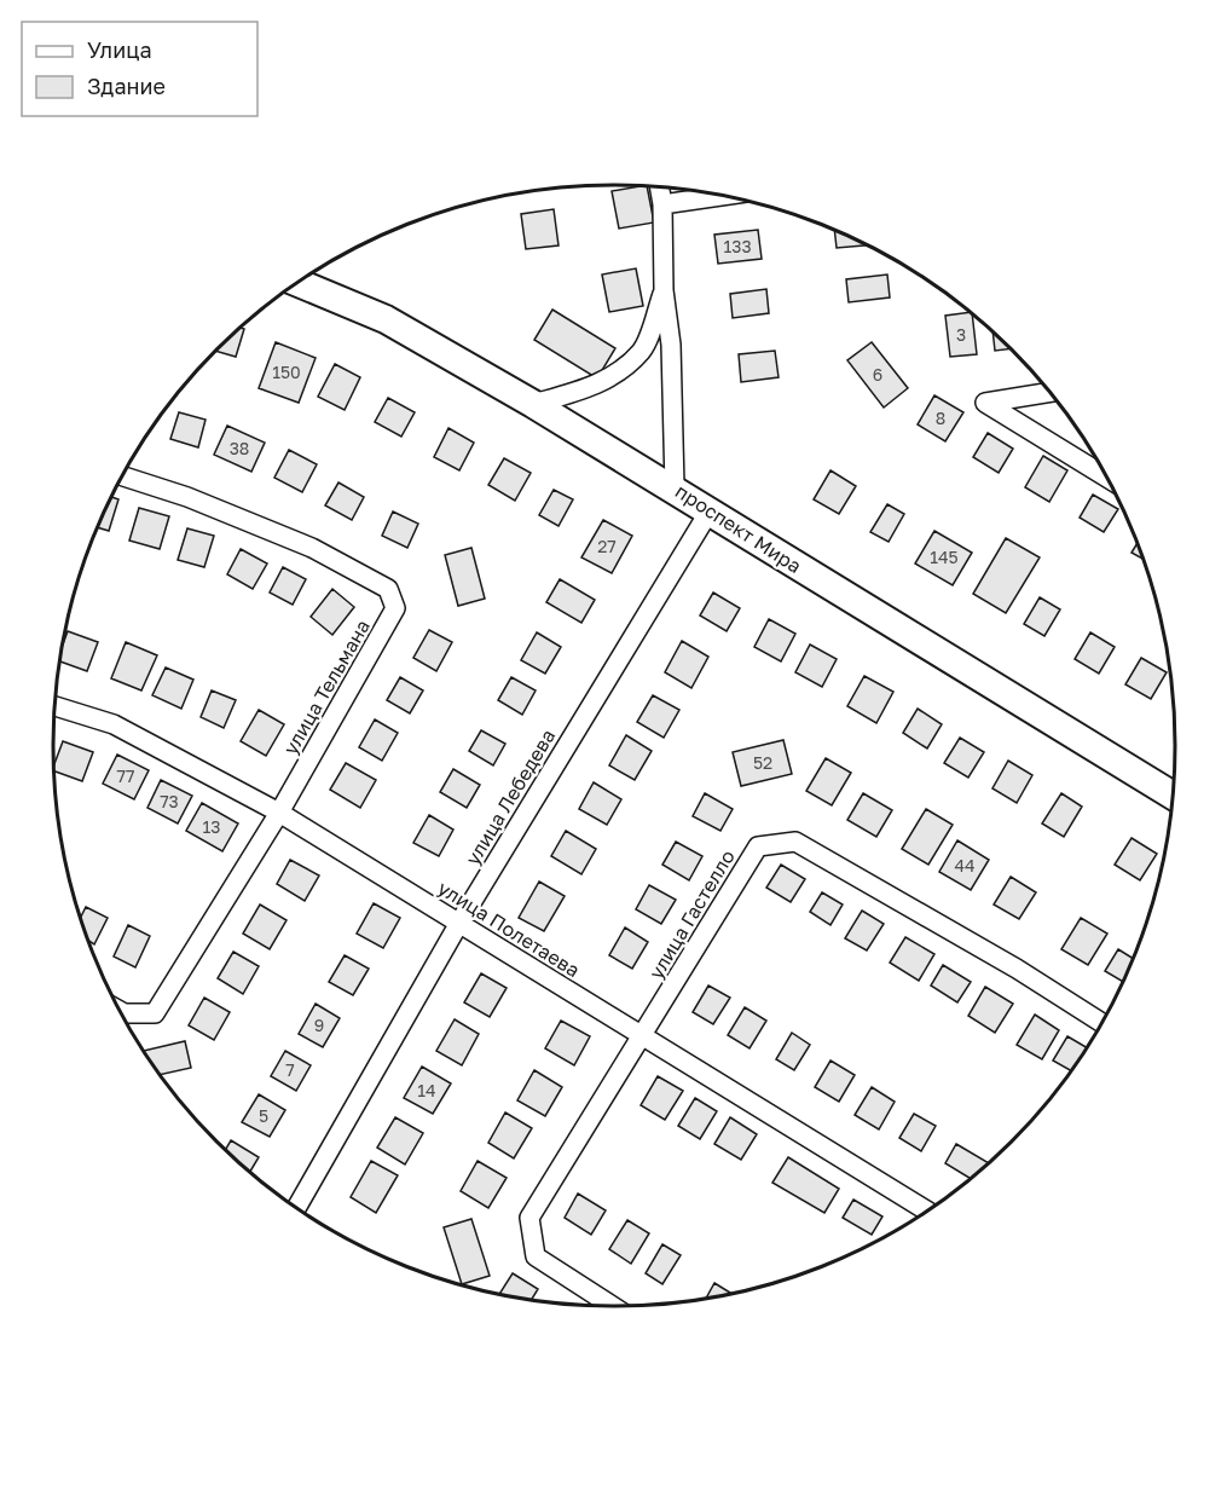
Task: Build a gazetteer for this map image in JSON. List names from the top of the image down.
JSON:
{
  "streets": {
    "main road": ["проспект Мира"],
    "street": [
      "улица Тельмана",
      "улица Лебедева",
      "улица Гастелло",
      "улица Полетаева"
    ]
  },
  "crossings": [
    ["проспект Мира", "улица Лебедева"],
    ["улица Тельмана", "улица Полетаева"],
    ["улица Лебедева", "улица Полетаева"],
    ["улица Гастелло", "улица Полетаева"]
  ],
  "house_numbers": [
    "133",
    "3",
    "150",
    "6",
    "8",
    "38",
    "27",
    "145",
    "52",
    "77",
    "73",
    "13",
    "44",
    "9",
    "7",
    "14",
    "5"
  ],
  "legend": ["Улица", "Здание"]
}
